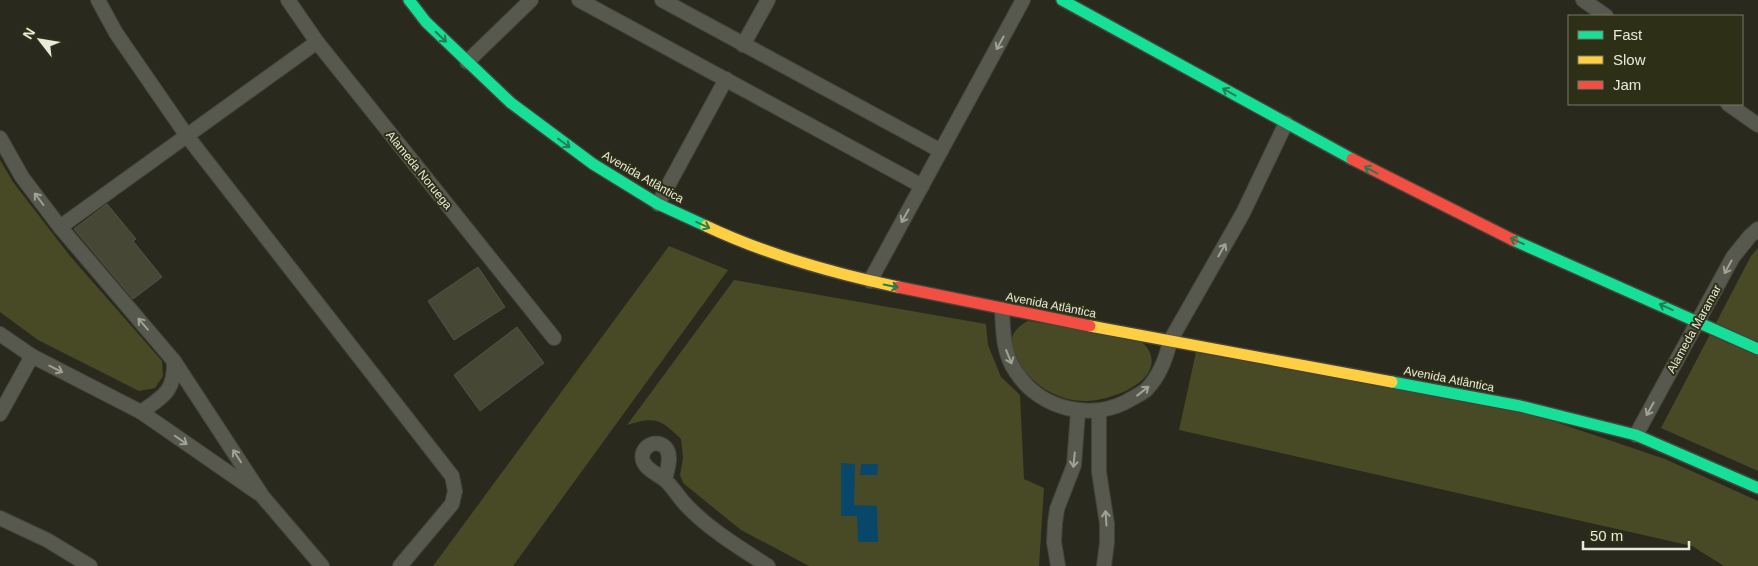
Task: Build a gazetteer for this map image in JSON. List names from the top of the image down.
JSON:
{
  "streets": {
    "street": ["Alameda Noruega", "Avenida Atlântica", "Alameda Maramar"]
  },
  "crossings": [
    ["Avenida Atlântica", "Alameda Maramar"]
  ],
  "one_way": ["Avenida Atlântica", "Alameda Maramar"],
  "legend": ["Fast", "Slow", "Jam"],
  "scale_bar": "50 m",
  "north": "top left"
}
